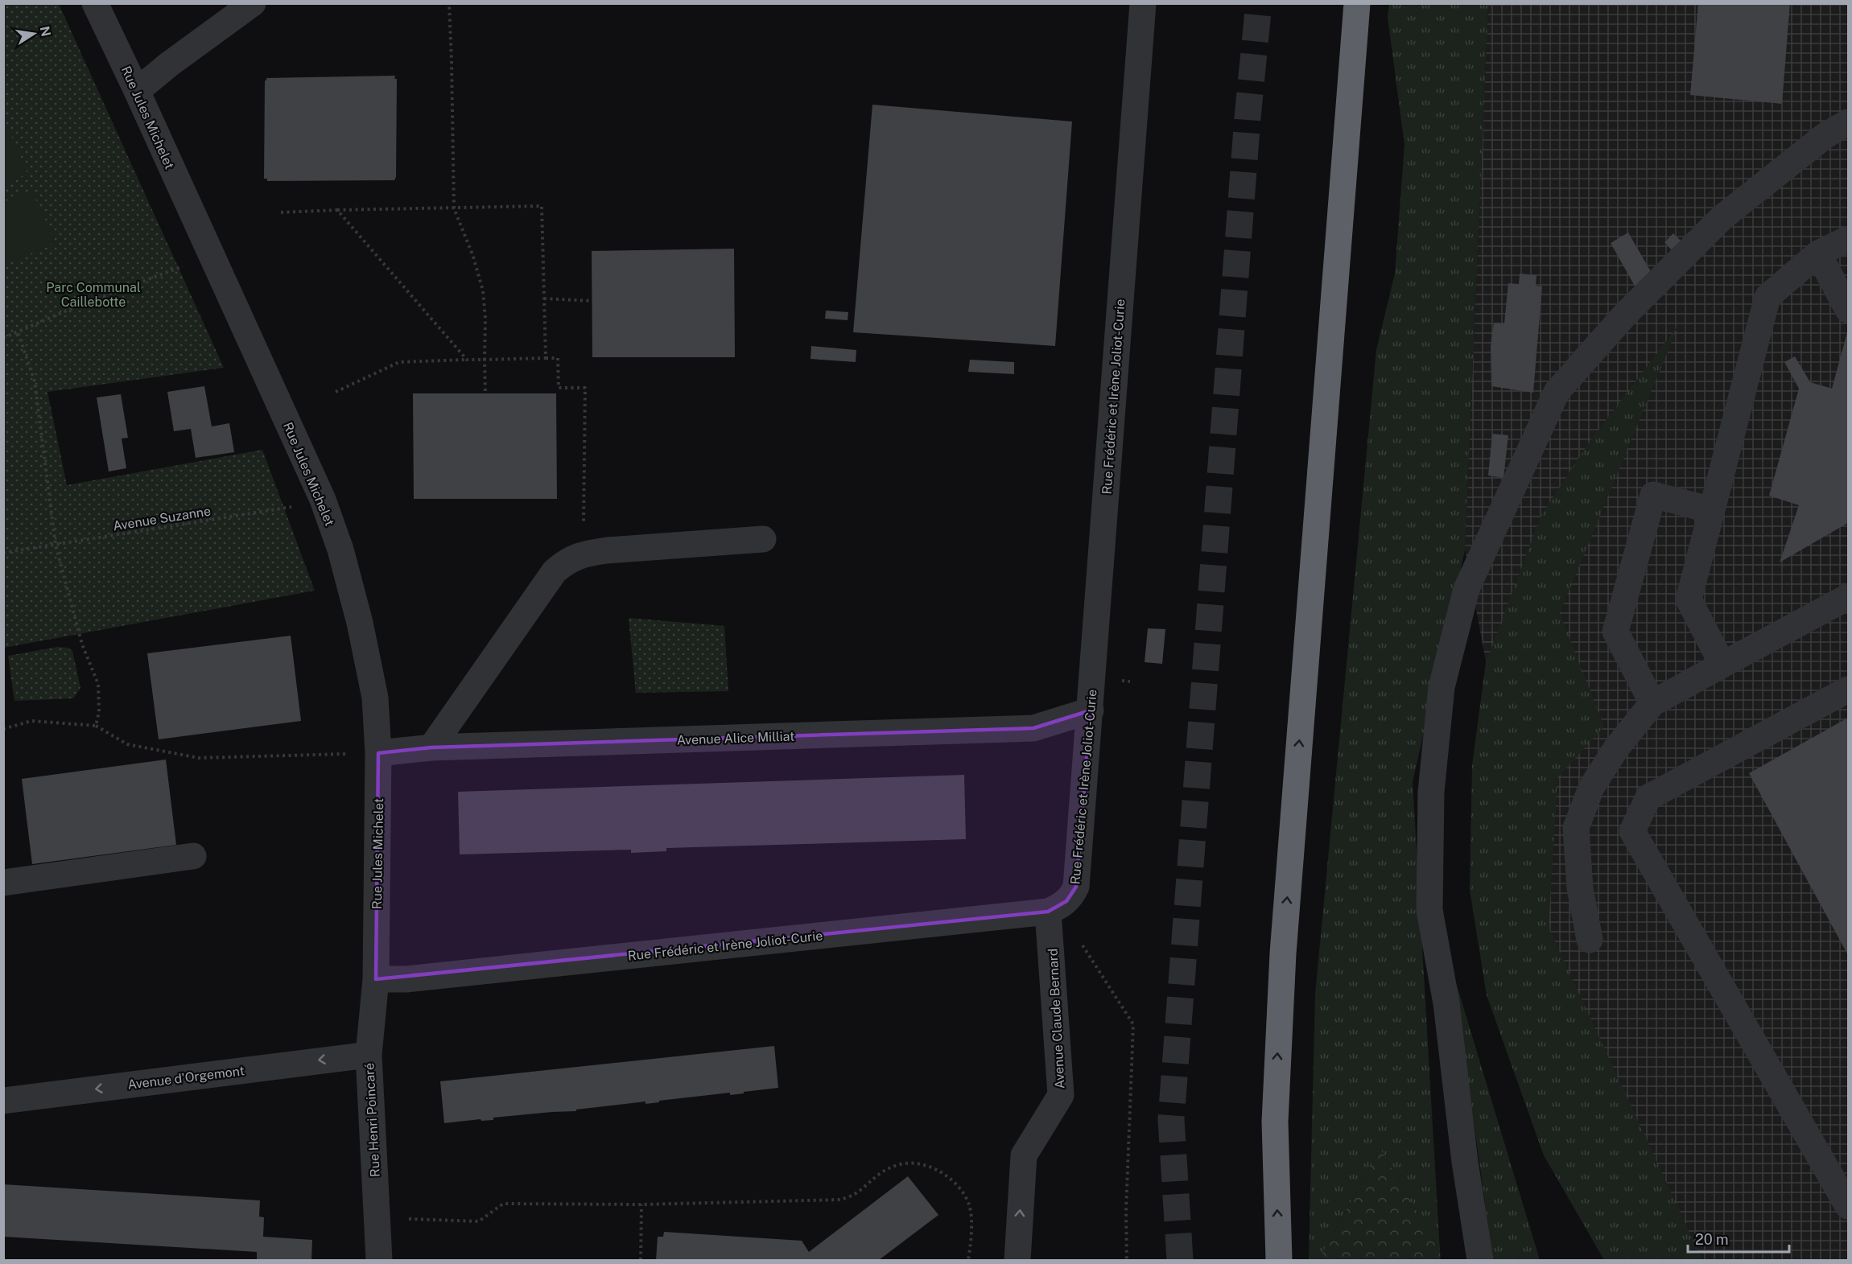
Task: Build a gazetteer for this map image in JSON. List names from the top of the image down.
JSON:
{
  "streets": {
    "street": [
      "Rue Jules Michelet",
      "Rue Frédéric et Irène Joliot-Curie",
      "Avenue Alice Milliat",
      "Avenue Claude Bernard",
      "Avenue d'Orgemont",
      "Rue Henri Poincaré"
    ],
    "path": ["Avenue Suzanne"]
  },
  "crossings": [
    ["Rue Jules Michelet", "Rue Frédéric et Irène Joliot-Curie"],
    ["Rue Jules Michelet", "Avenue Suzanne"],
    ["Rue Jules Michelet", "Avenue Alice Milliat"],
    ["Rue Jules Michelet", "Rue Henri Poincaré"],
    ["Rue Frédéric et Irène Joliot-Curie", "Avenue Alice Milliat"],
    ["Rue Frédéric et Irène Joliot-Curie", "Avenue Claude Bernard"],
    ["Rue Frédéric et Irène Joliot-Curie", "Rue Henri Poincaré"],
    ["Avenue d'Orgemont", "Rue Henri Poincaré"]
  ],
  "one_way": ["Avenue Claude Bernard"],
  "parks": ["Parc Communal Caillebotte"],
  "scale_bar": "20 m",
  "north": "right"
}
